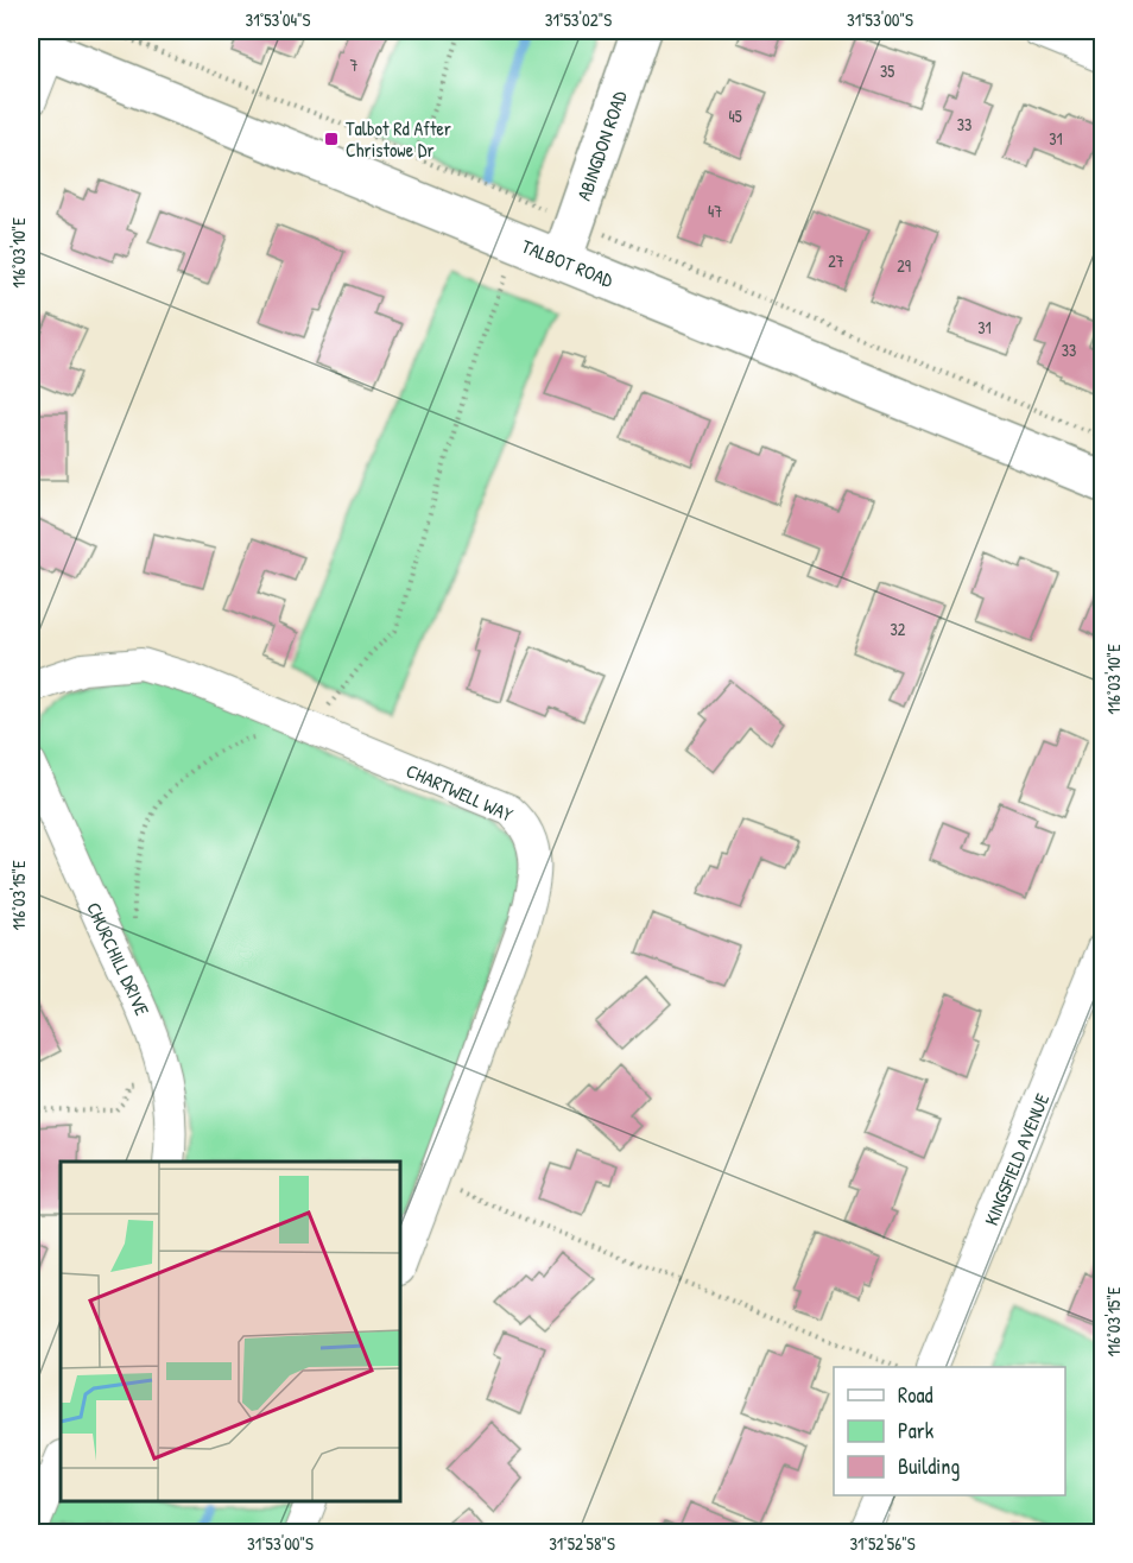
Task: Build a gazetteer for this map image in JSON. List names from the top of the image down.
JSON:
{
  "streets": {
    "main road": ["ABINGDON ROAD", "TALBOT ROAD"],
    "street": ["CHARTWELL WAY", "CHURCHILL DRIVE", "KINGSFIELD AVENUE"]
  },
  "crossings": [
    ["ABINGDON ROAD", "TALBOT ROAD"]
  ],
  "places": {
    "transit": ["Talbot Rd After Christowe Dr"]
  },
  "house_numbers": [
    "7",
    "35",
    "45",
    "33",
    "31",
    "47",
    "27",
    "29",
    "31",
    "33",
    "32"
  ],
  "legend": ["Road", "Park", "Building"],
  "coordinates": [
    "31°53'04\"S",
    "31°53'02\"S",
    "31°53'00\"S",
    "116°03'10\"E",
    "116°03'15\"E",
    "31°52'58\"S",
    "31°52'56\"S"
  ]
}
